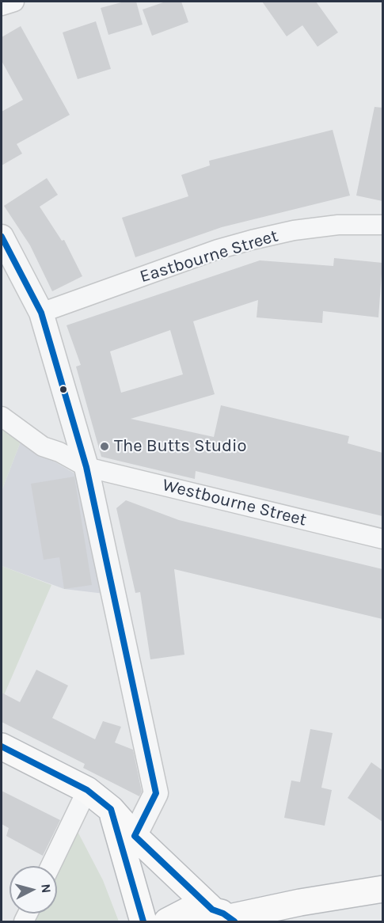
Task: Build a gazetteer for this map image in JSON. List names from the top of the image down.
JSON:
{
  "streets": {
    "street": ["Eastbourne Street", "Westbourne Street"]
  },
  "places": ["The Butts Studio"],
  "north": "right"
}
